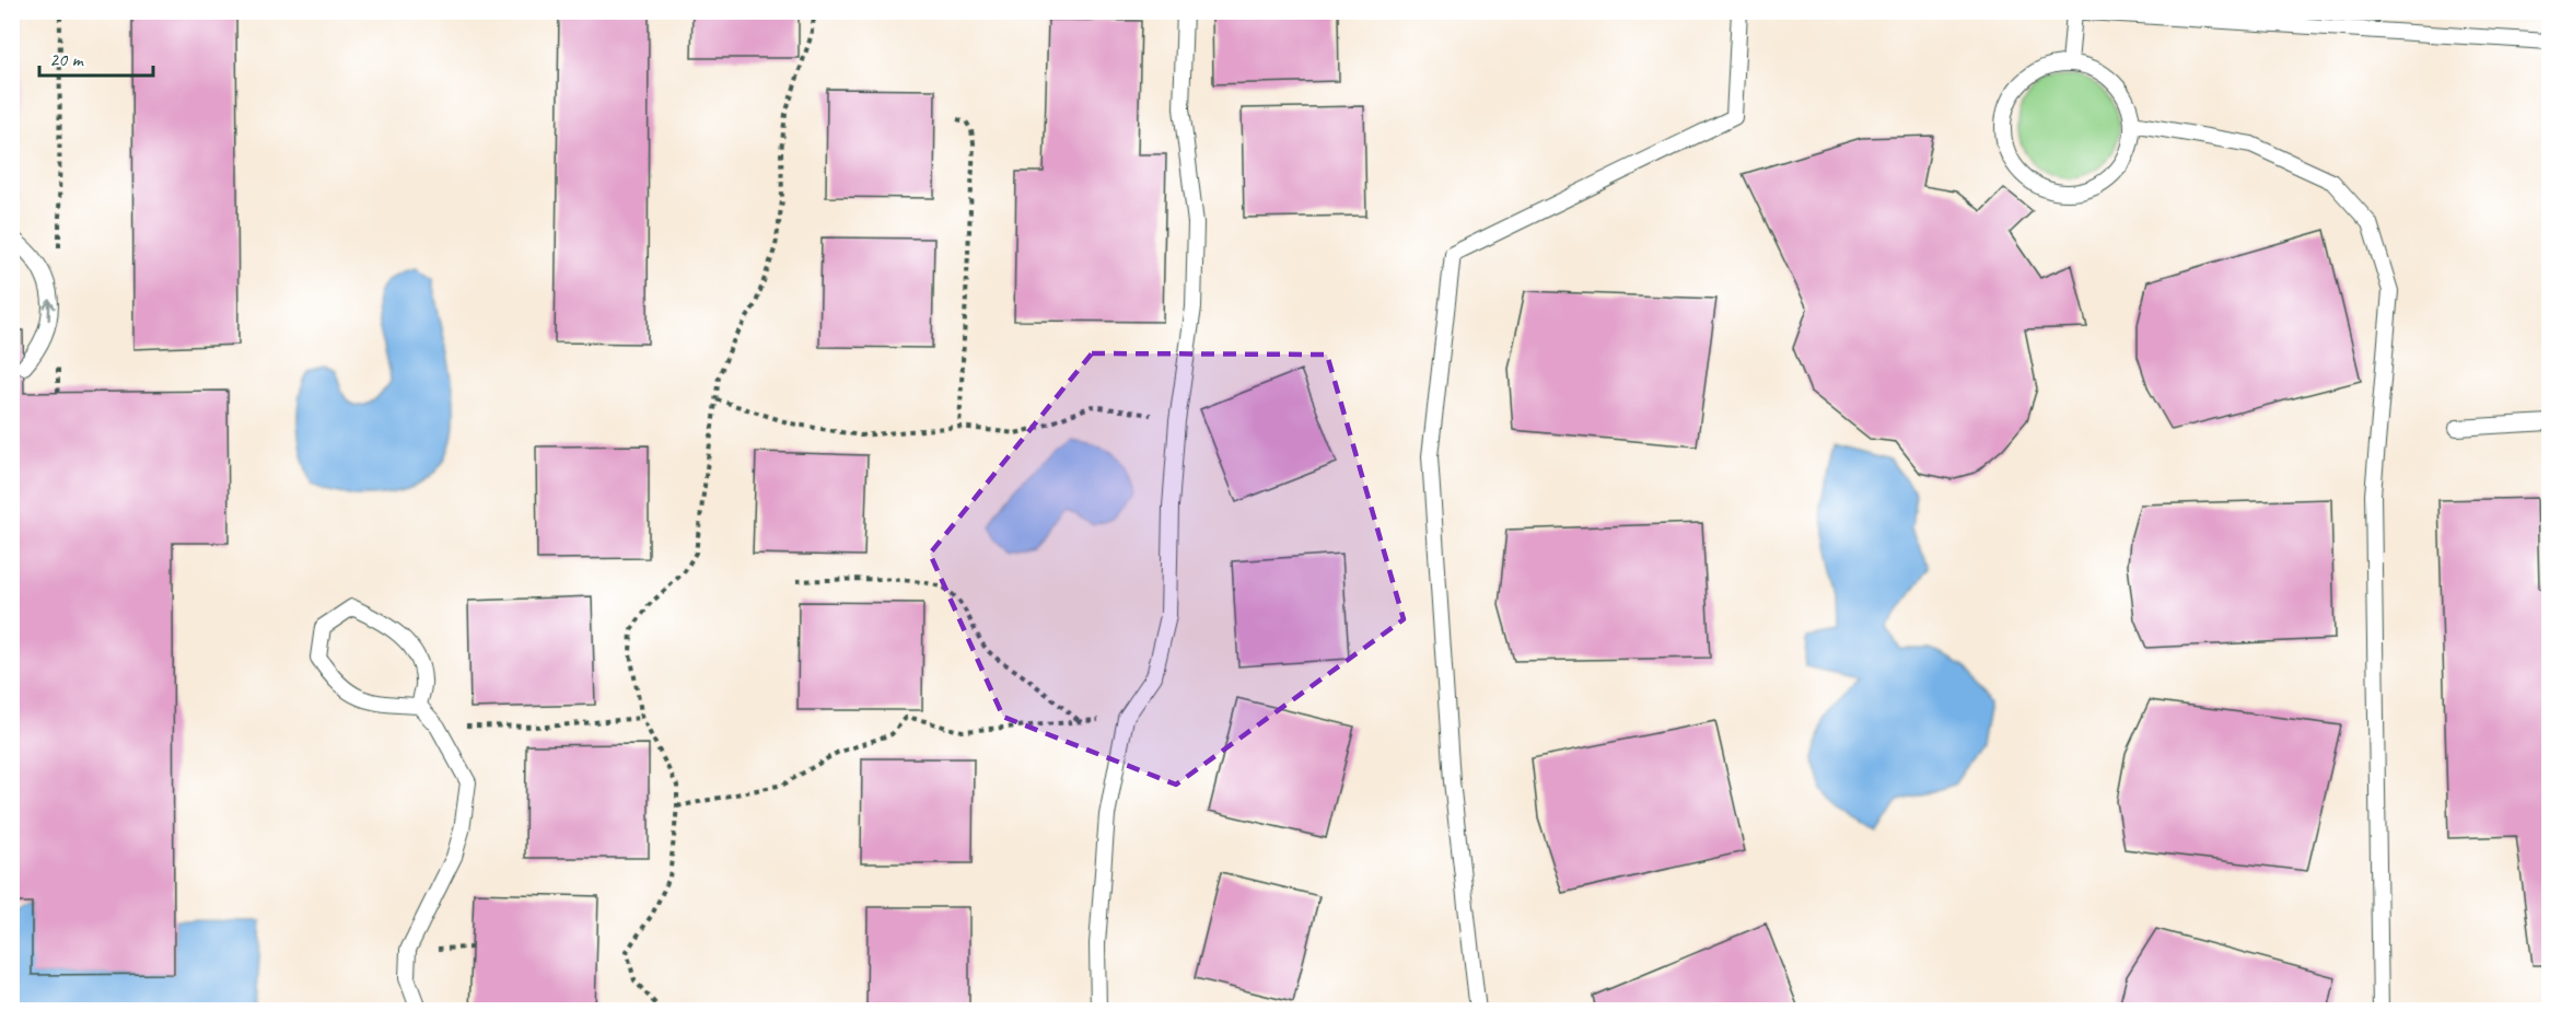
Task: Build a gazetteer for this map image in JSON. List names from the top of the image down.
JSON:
{
  "scale_bar": "20 m"
}
